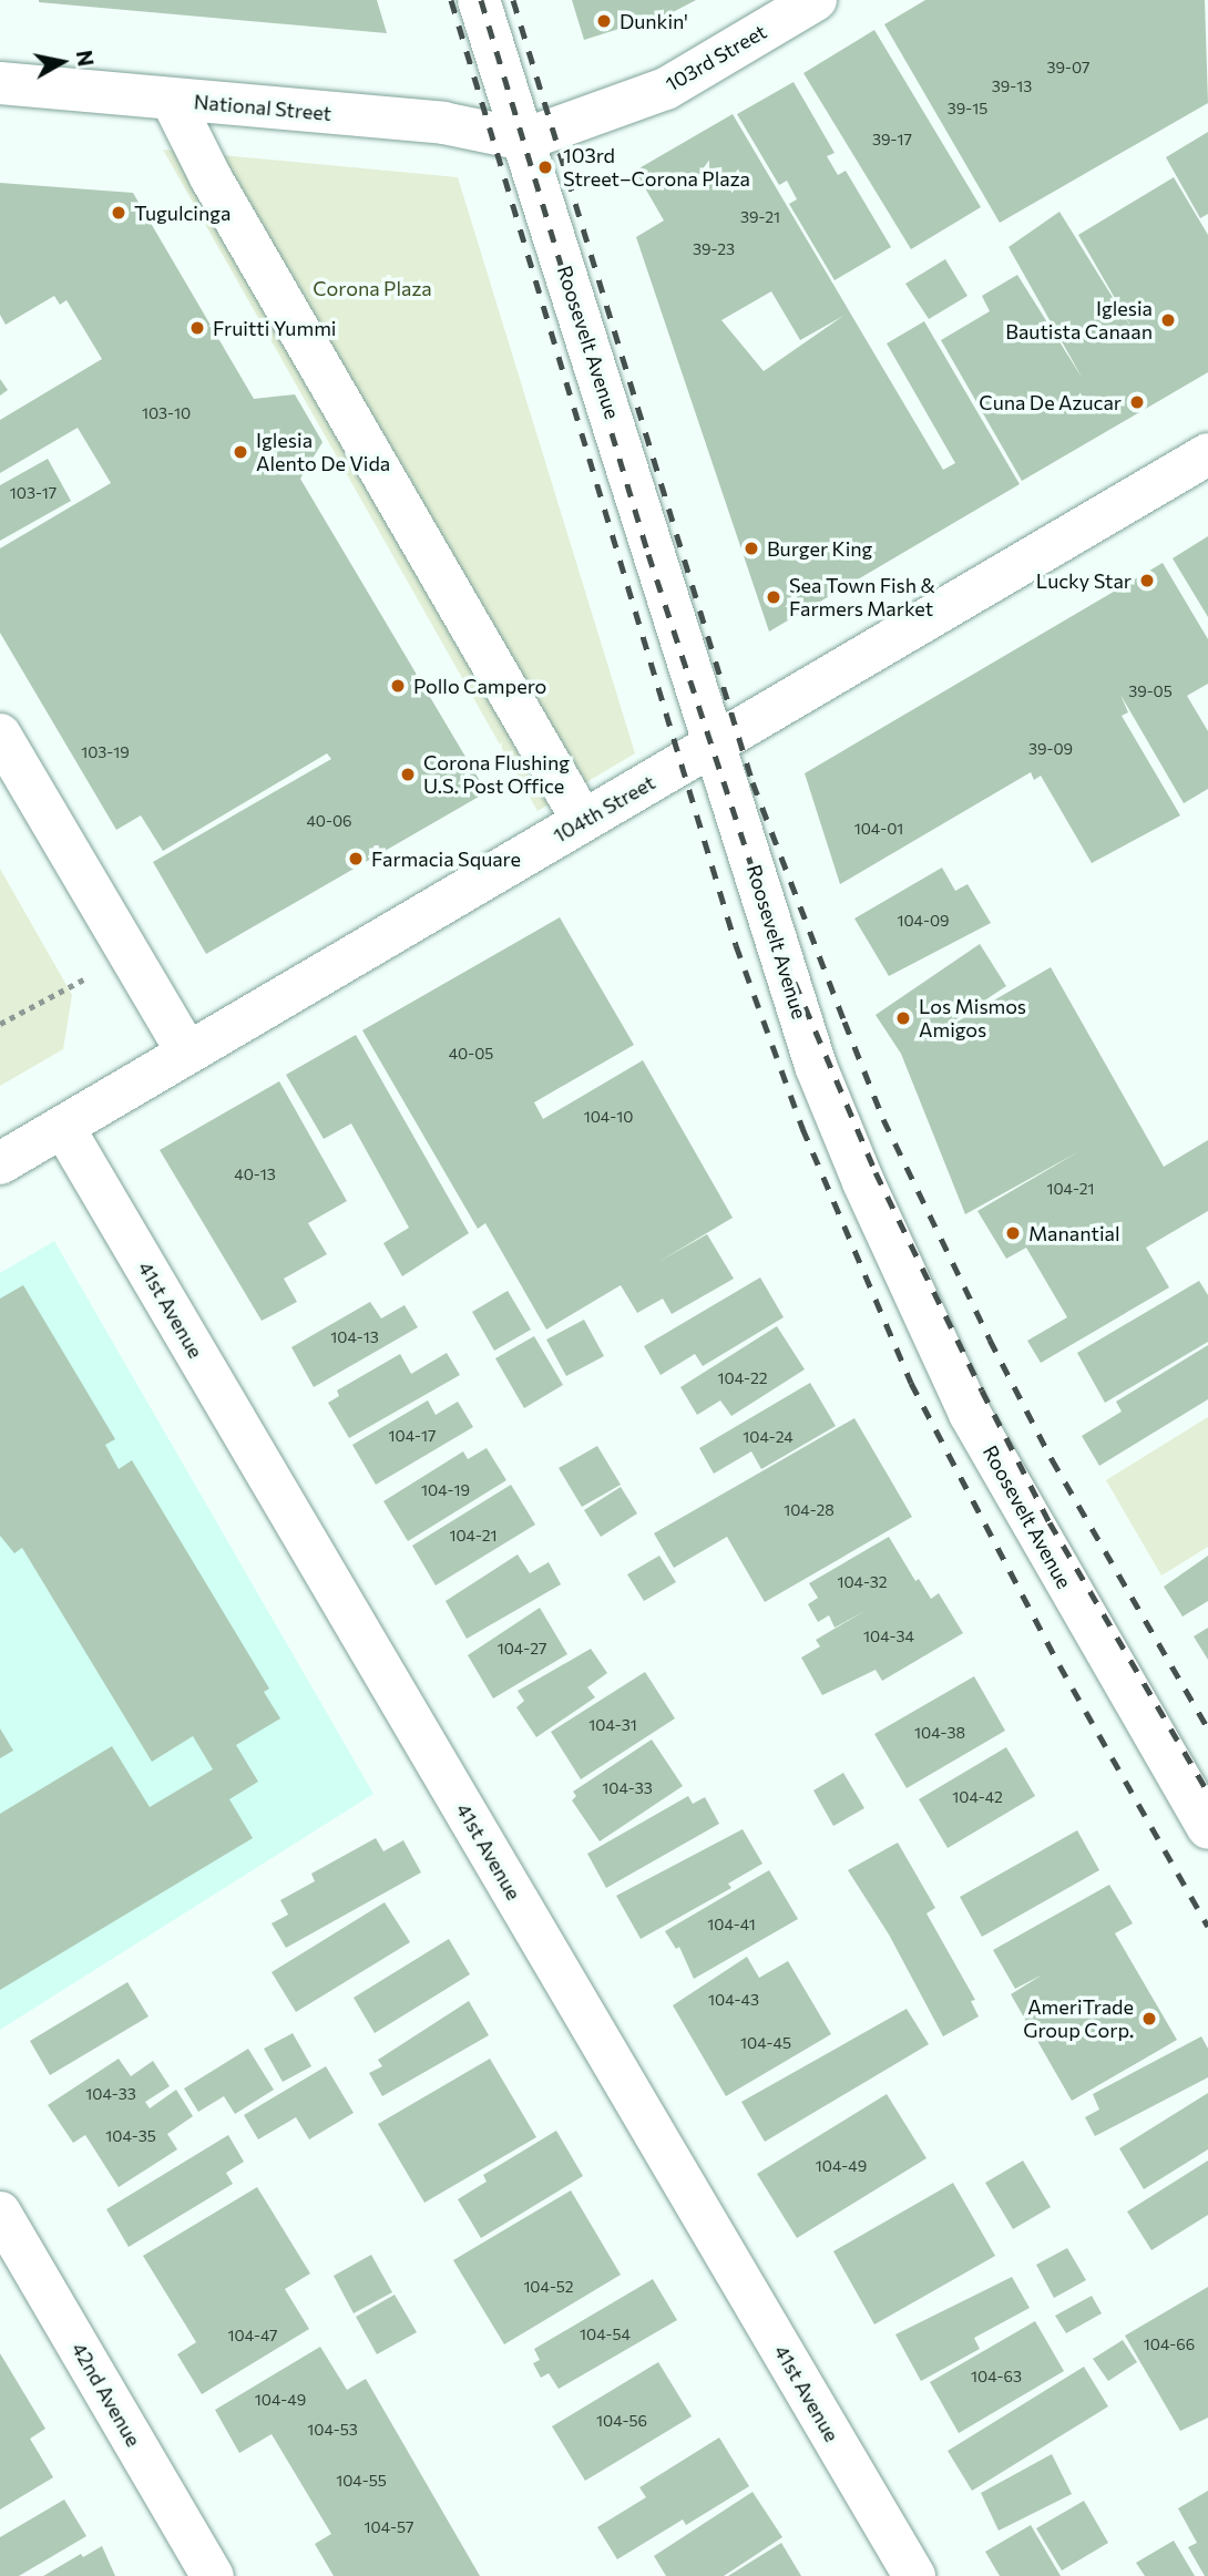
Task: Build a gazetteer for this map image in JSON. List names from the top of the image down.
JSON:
{
  "streets": {
    "street": [
      "103rd Street",
      "National Street",
      "Roosevelt Avenue",
      "104th Street",
      "41st Avenue",
      "42nd Avenue"
    ]
  },
  "crossings": [
    ["103rd Street", "National Street"],
    ["103rd Street", "Roosevelt Avenue"],
    ["National Street", "Roosevelt Avenue"],
    ["Roosevelt Avenue", "104th Street"],
    ["104th Street", "41st Avenue"]
  ],
  "parks": ["Corona Plaza"],
  "places": [
    "Dunkin'",
    "103rd Street–Corona Plaza",
    "Tugulcinga",
    "Iglesia Bautista Canaan",
    "Fruitti Yummi",
    "Cuna De Azucar",
    "Iglesia Alento De Vida",
    "Burger King",
    "Lucky Star",
    "Sea Town Fish & Farmers Market",
    "Pollo Campero",
    "Corona Flushing U.S. Post Office",
    "Farmacia Square",
    "Los Mismos Amigos",
    "Manantial",
    "AmeriTrade Group Corp."
  ],
  "house_numbers": [
    "39-07",
    "39-13",
    "39-15",
    "39-17",
    "39-21",
    "39-23",
    "103-10",
    "103-17",
    "39-05",
    "39-09",
    "103-19",
    "40-06",
    "104-01",
    "104-09",
    "40-05",
    "104-10",
    "40-13",
    "104-21",
    "104-13",
    "104-22",
    "104-17",
    "104-24",
    "104-19",
    "104-28",
    "104-21",
    "104-32",
    "104-34",
    "104-27",
    "104-31",
    "104-38",
    "104-33",
    "104-42",
    "104-41",
    "104-43",
    "104-45",
    "104-33",
    "104-35",
    "104-49",
    "104-52",
    "104-54",
    "104-47",
    "104-66",
    "104-63",
    "104-49",
    "104-56",
    "104-53",
    "104-55",
    "104-57"
  ],
  "north": "right"
}
